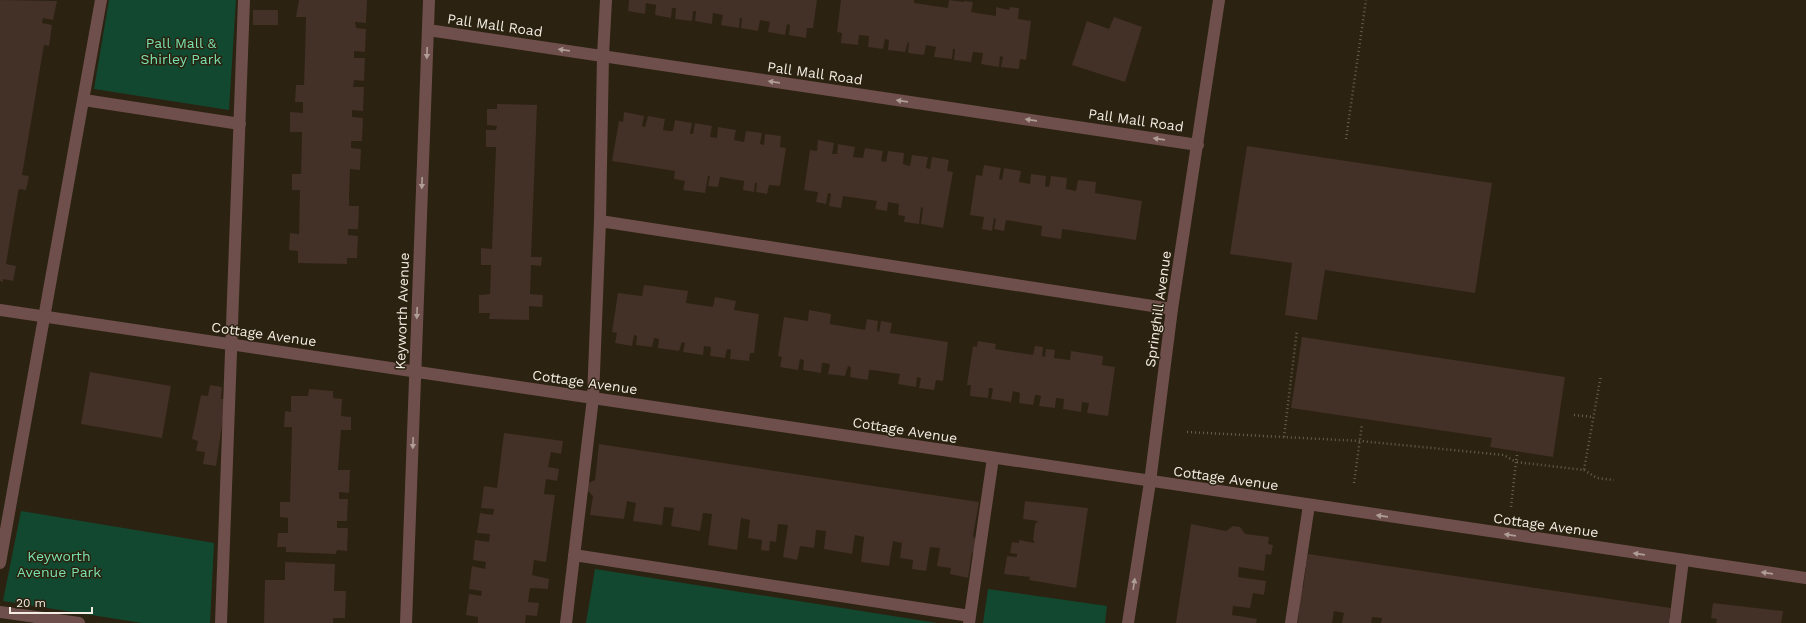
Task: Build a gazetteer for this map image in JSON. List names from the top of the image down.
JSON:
{
  "streets": {
    "street": [
      "Pall Mall Road",
      "Springhill Avenue",
      "Keyworth Avenue",
      "Cottage Avenue"
    ]
  },
  "crossings": [
    ["Pall Mall Road", "Springhill Avenue"],
    ["Pall Mall Road", "Keyworth Avenue"],
    ["Springhill Avenue", "Cottage Avenue"],
    ["Keyworth Avenue", "Cottage Avenue"]
  ],
  "one_way": ["Pall Mall Road", "Keyworth Avenue"],
  "parks": ["Pall Mall & Shirley Park", "Keyworth Avenue Park"],
  "scale_bar": "20 m"
}
